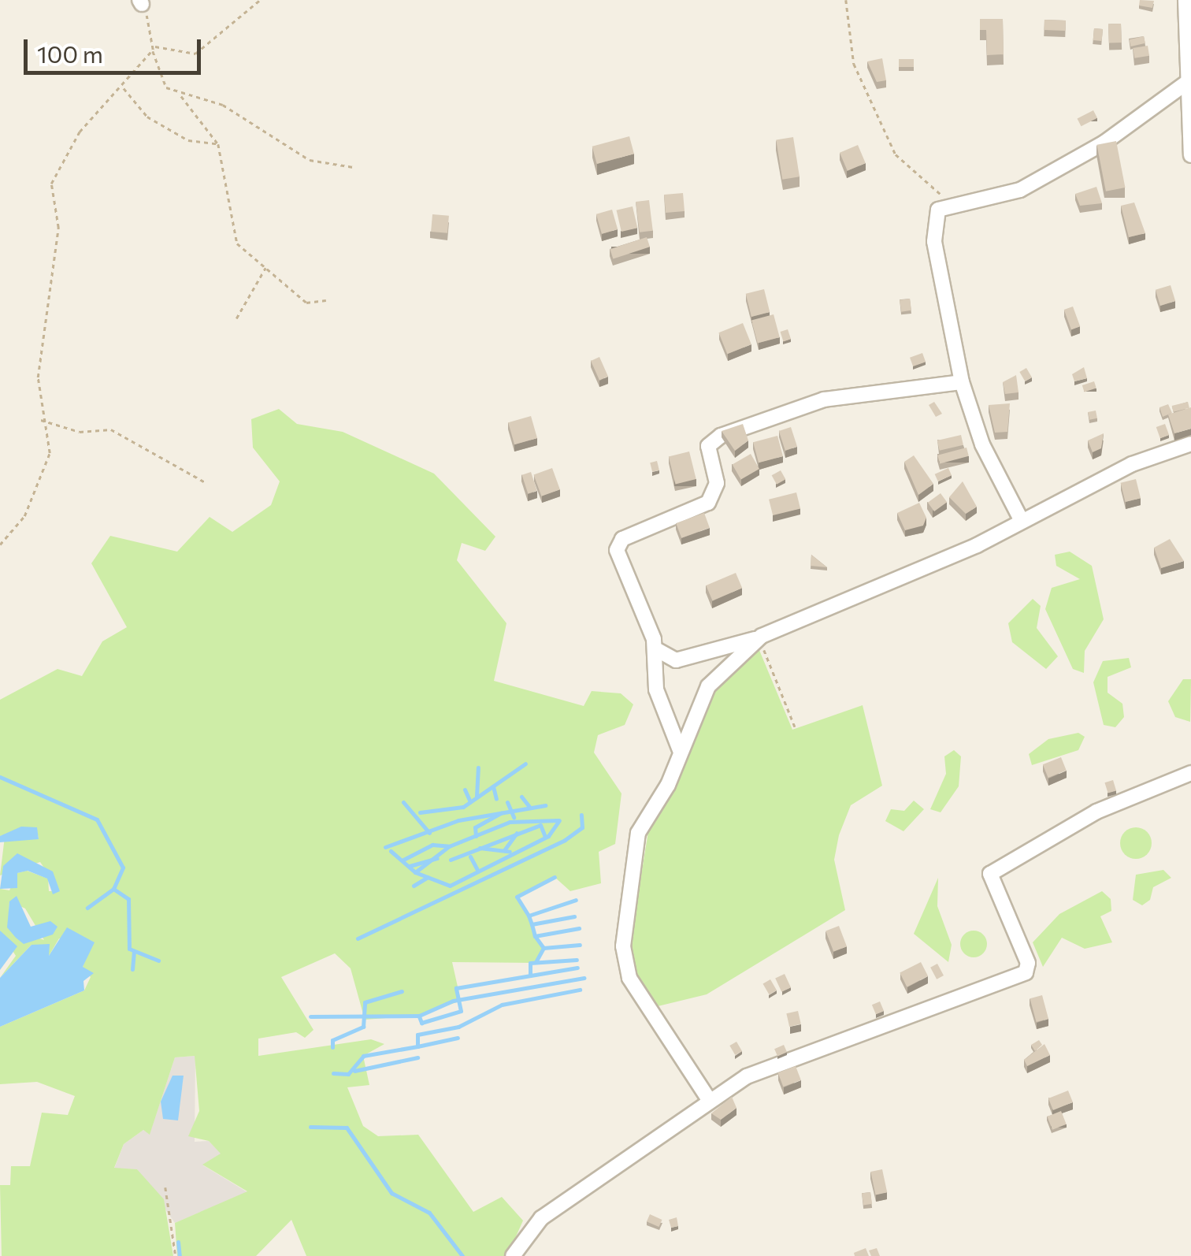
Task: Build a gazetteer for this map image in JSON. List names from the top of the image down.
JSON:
{
  "scale_bar": "100 m"
}
